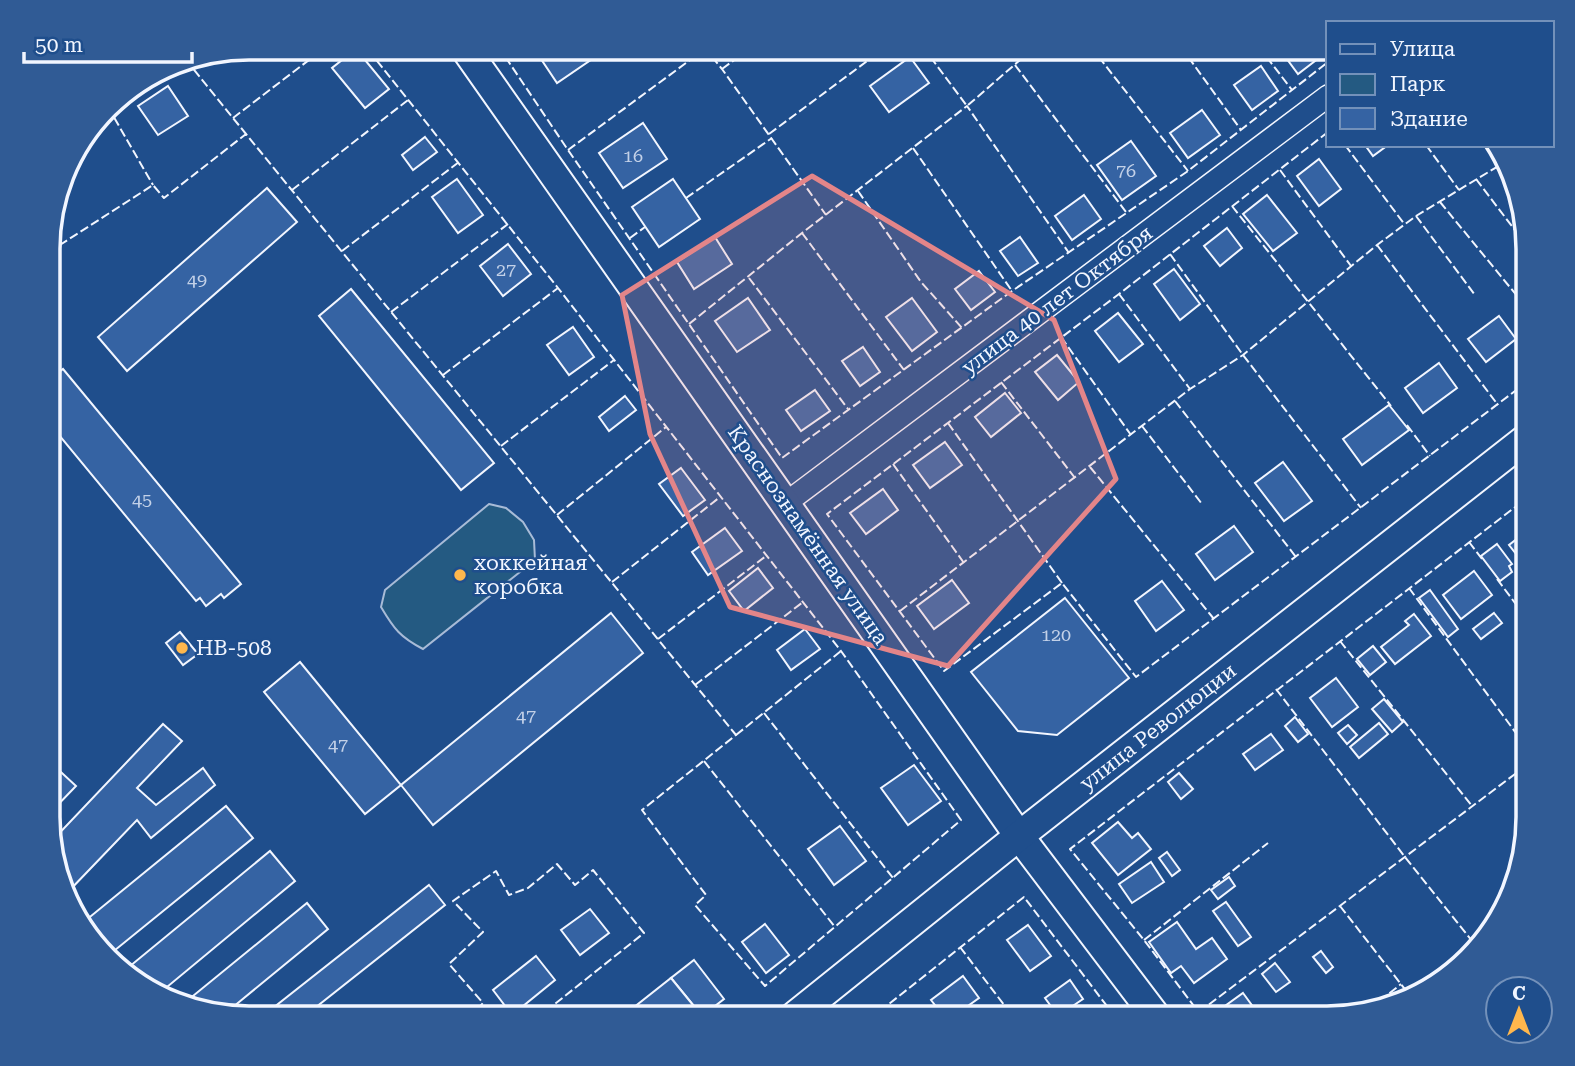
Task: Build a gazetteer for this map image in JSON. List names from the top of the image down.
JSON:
{
  "streets": {
    "street": ["улица 40 лет Октября", "Краснознамённая улица", "улица Революции"]
  },
  "crossings": [
    ["улица 40 лет Октября", "Краснознамённая улица"],
    ["Краснознамённая улица", "улица Революции"]
  ],
  "places": ["хоккейная коробка", "НВ-508"],
  "house_numbers": [
    "16",
    "76",
    "27",
    "49",
    "45",
    "120",
    "47",
    "47"
  ],
  "legend": ["Улица", "Парк", "Здание"],
  "scale_bar": "50 m",
  "north": "top"
}
